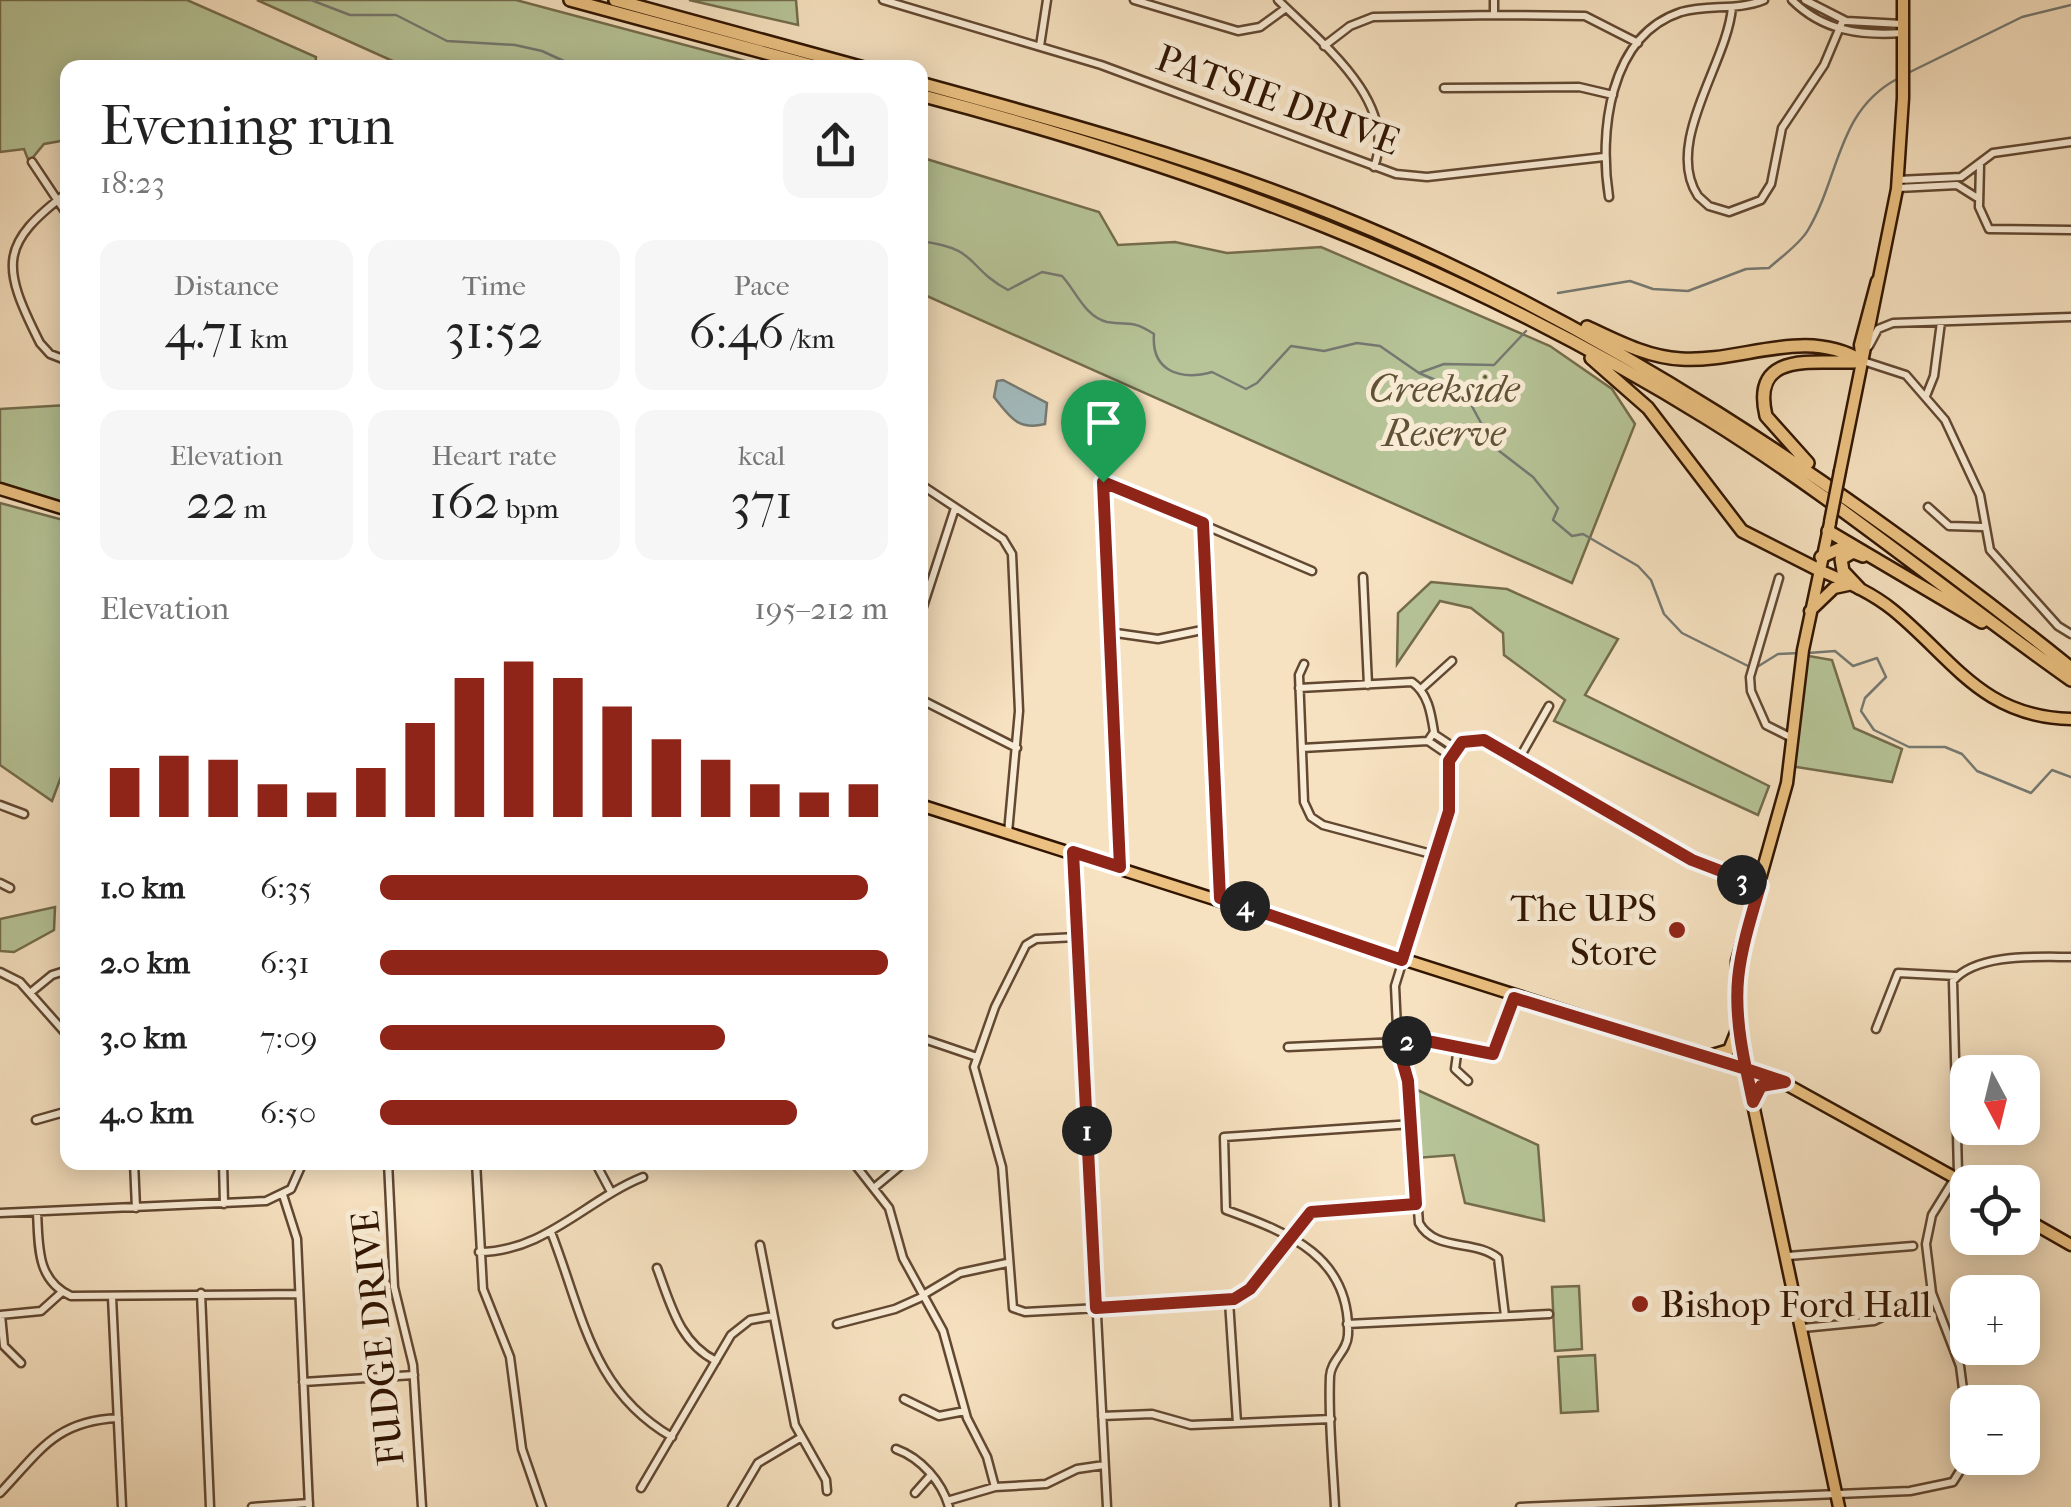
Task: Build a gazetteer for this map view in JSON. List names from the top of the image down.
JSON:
{
  "streets": {
    "street": ["PATSIE DRIVE", "FUDGE DRIVE"]
  },
  "parks": ["Creekside Reserve"],
  "places": ["The UPS Store", "Bishop Ford Hall"],
  "north": "bottom",
  "page": {
    "heading": ["Evening run", "18:23"],
    "stats": [
      ["Distance", "4.71 km"],
      ["Time", "31:52"],
      ["Pace", "6:46 /km"],
      ["Elevation", "22 m"],
      ["Heart rate", "162 bpm"],
      ["kcal", "371"]
    ],
    "chart": ["Elevation", "195–212 m"],
    "list": [
      {
        "name": "1.0 km",
        "note": "6:35"
      },
      {
        "name": "2.0 km",
        "note": "6:31"
      },
      {
        "name": "3.0 km",
        "note": "7:09"
      },
      {
        "name": "4.0 km",
        "note": "6:50"
      }
    ],
    "pins": [
      "3",
      "4",
      "2",
      "1"
    ],
    "map_buttons": ["+", "−"]
  }
}
